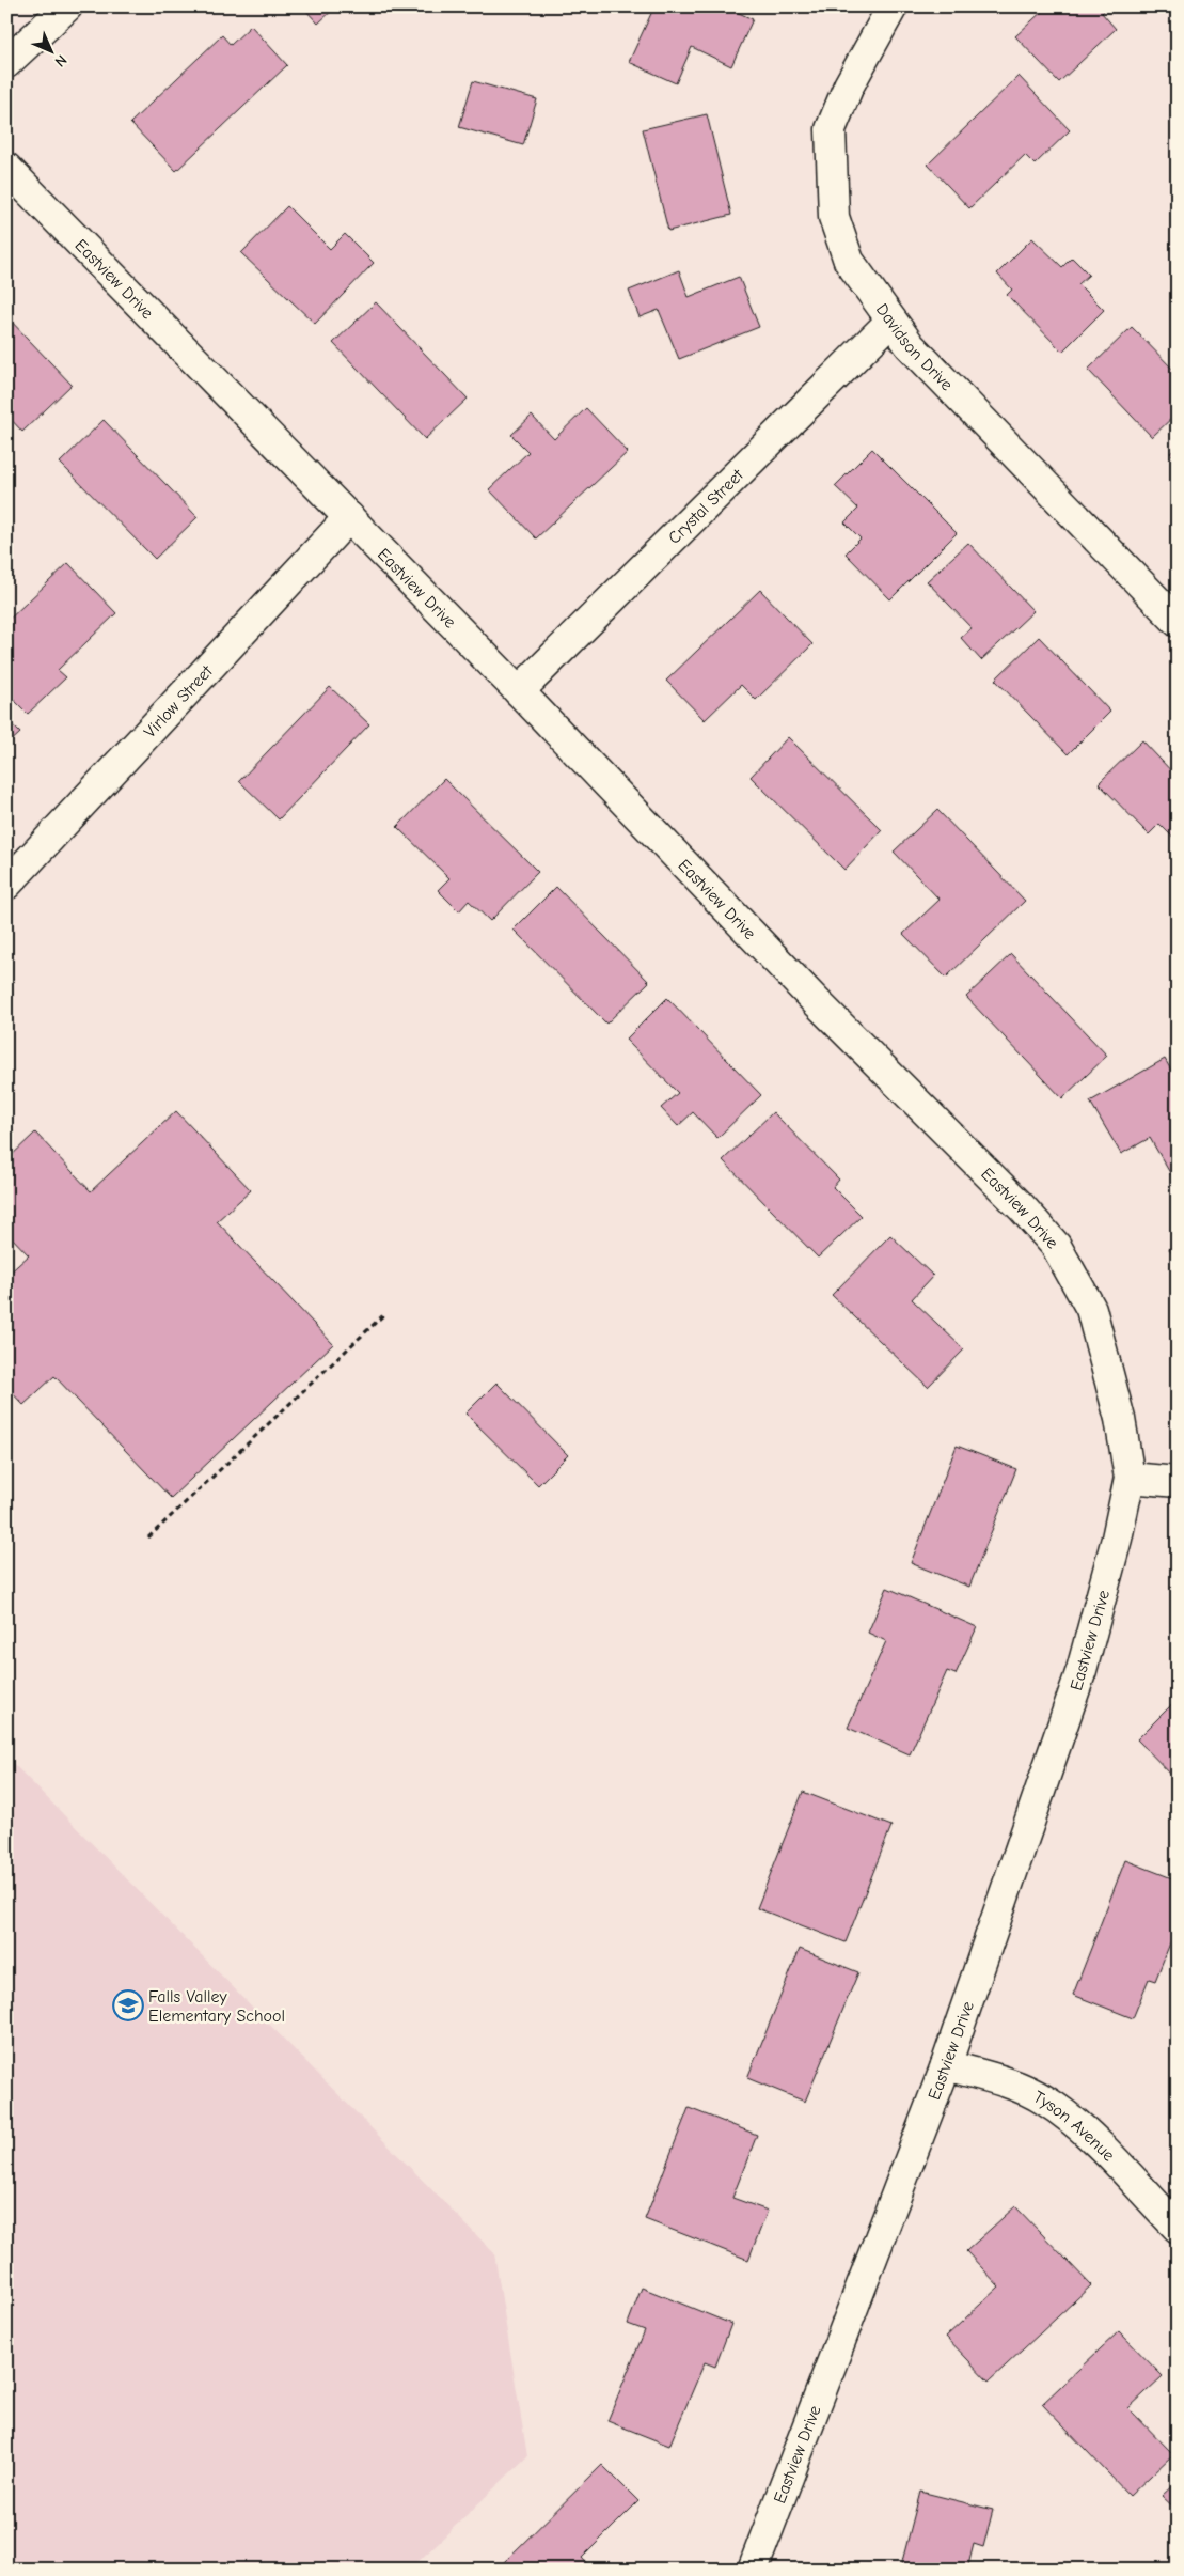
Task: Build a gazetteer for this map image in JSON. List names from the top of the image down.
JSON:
{
  "streets": {
    "street": [
      "Eastview Drive",
      "Davidson Drive",
      "Crystal Street",
      "Virlow Street",
      "Tyson Avenue"
    ]
  },
  "crossings": [
    ["Eastview Drive", "Crystal Street"],
    ["Eastview Drive", "Virlow Street"],
    ["Eastview Drive", "Tyson Avenue"],
    ["Davidson Drive", "Crystal Street"]
  ],
  "places": {
    "school or university": ["Falls Valley Elementary School"]
  },
  "north": "bottom right"
}
